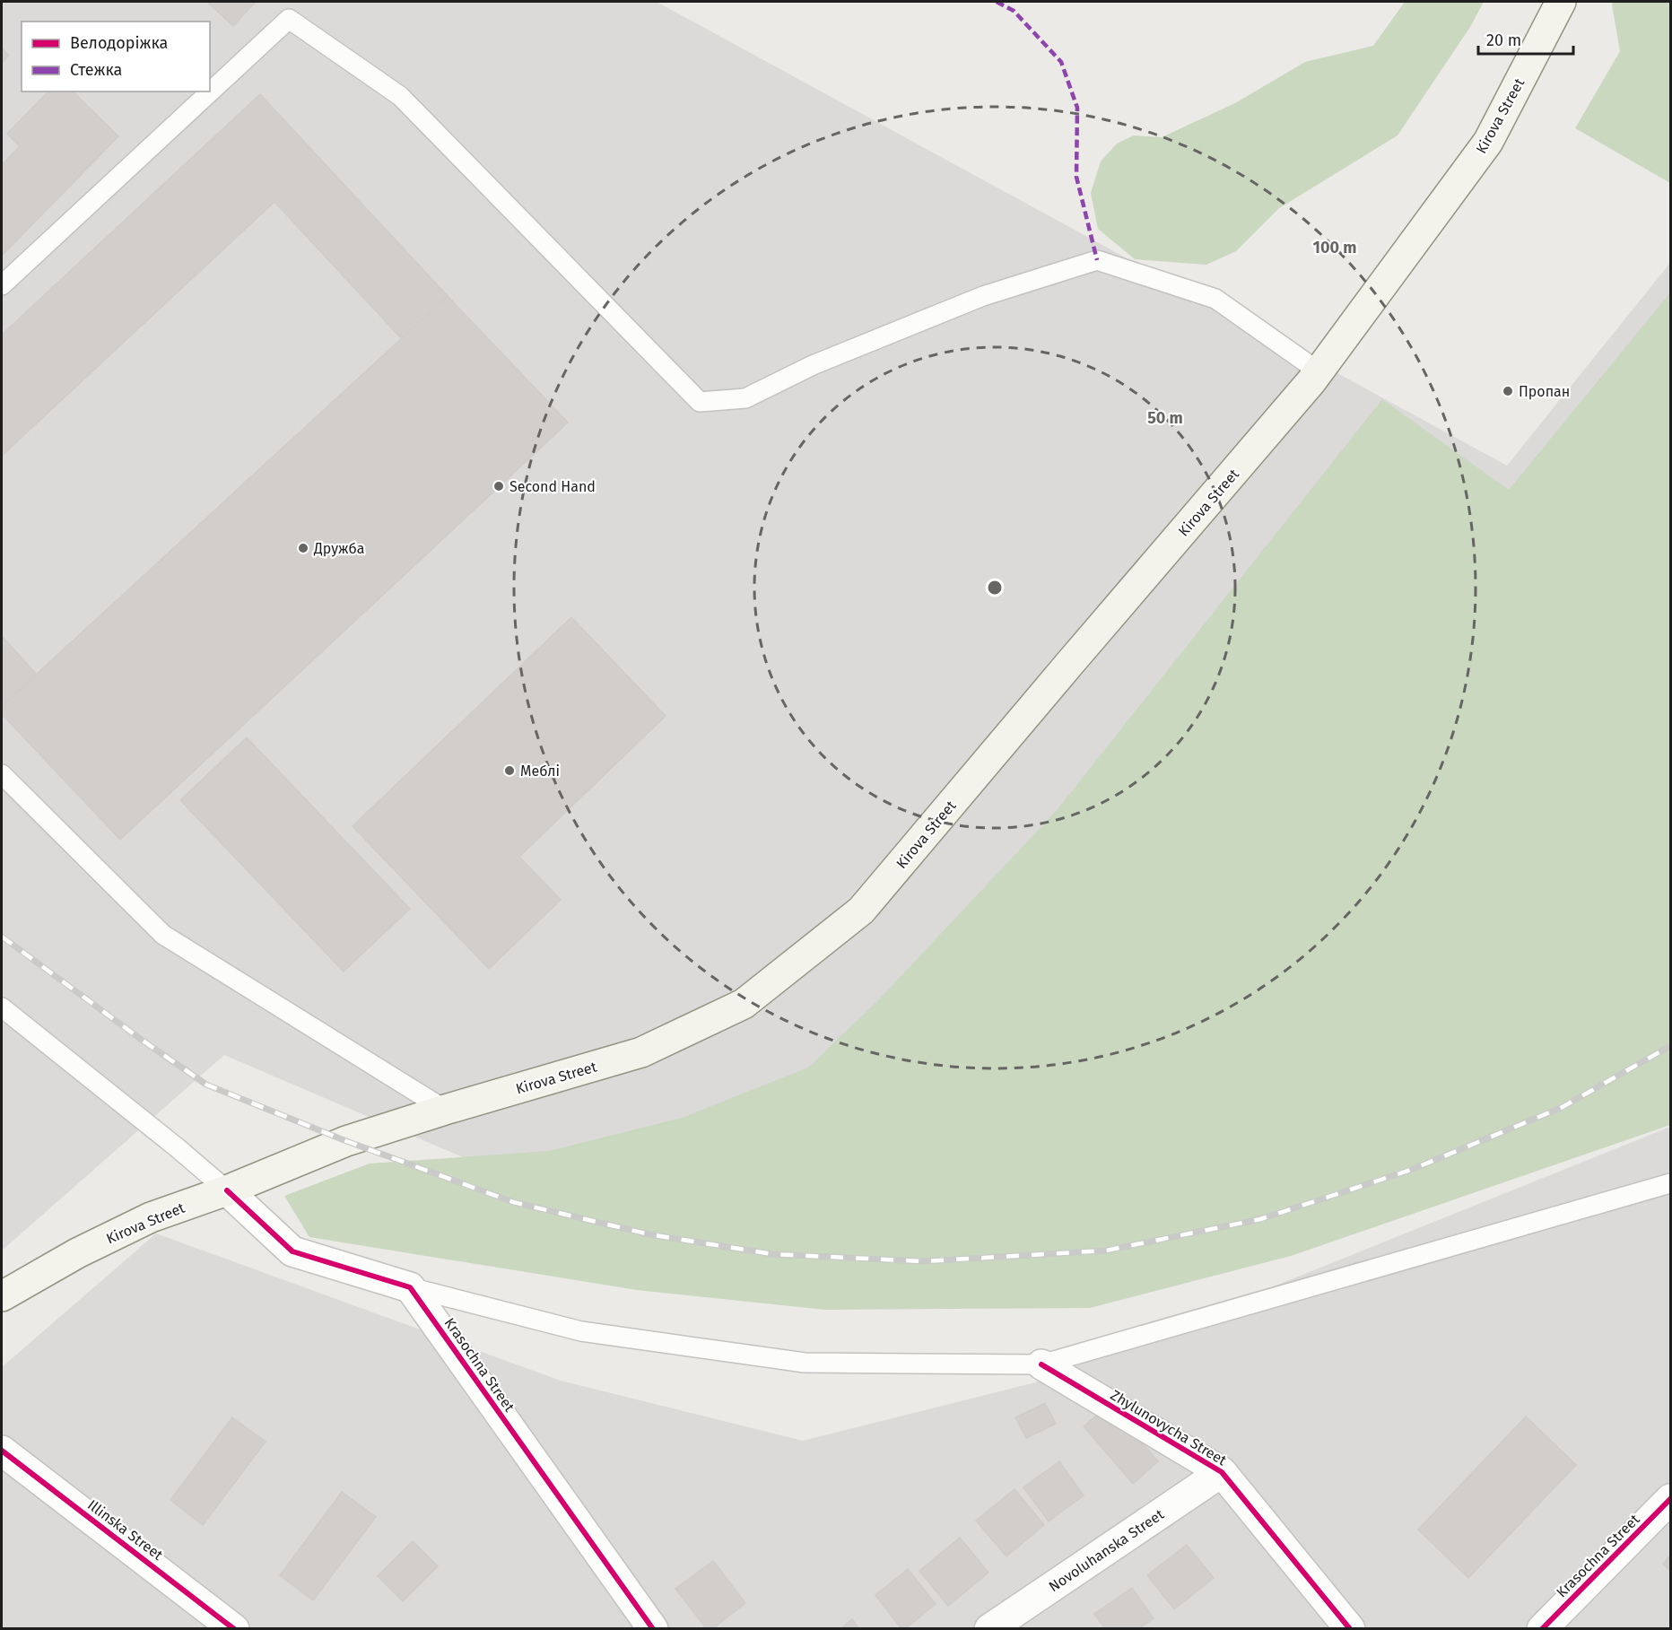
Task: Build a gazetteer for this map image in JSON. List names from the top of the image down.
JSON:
{
  "streets": {
    "main road": ["Kirova Street"],
    "street": [
      "Krasochna Street",
      "Zhylunovycha Street",
      "Illinska Street",
      "Novoluhanska Street"
    ]
  },
  "crossings": [
    ["Zhylunovycha Street", "Novoluhanska Street"]
  ],
  "places": [
    "Пропан",
    "Second Hand",
    "Дружба",
    "Меблі"
  ],
  "legend": ["Велодоріжка", "Стежка"],
  "scale_bar": "20 m",
  "rings": ["100 m", "50 m"]
}
